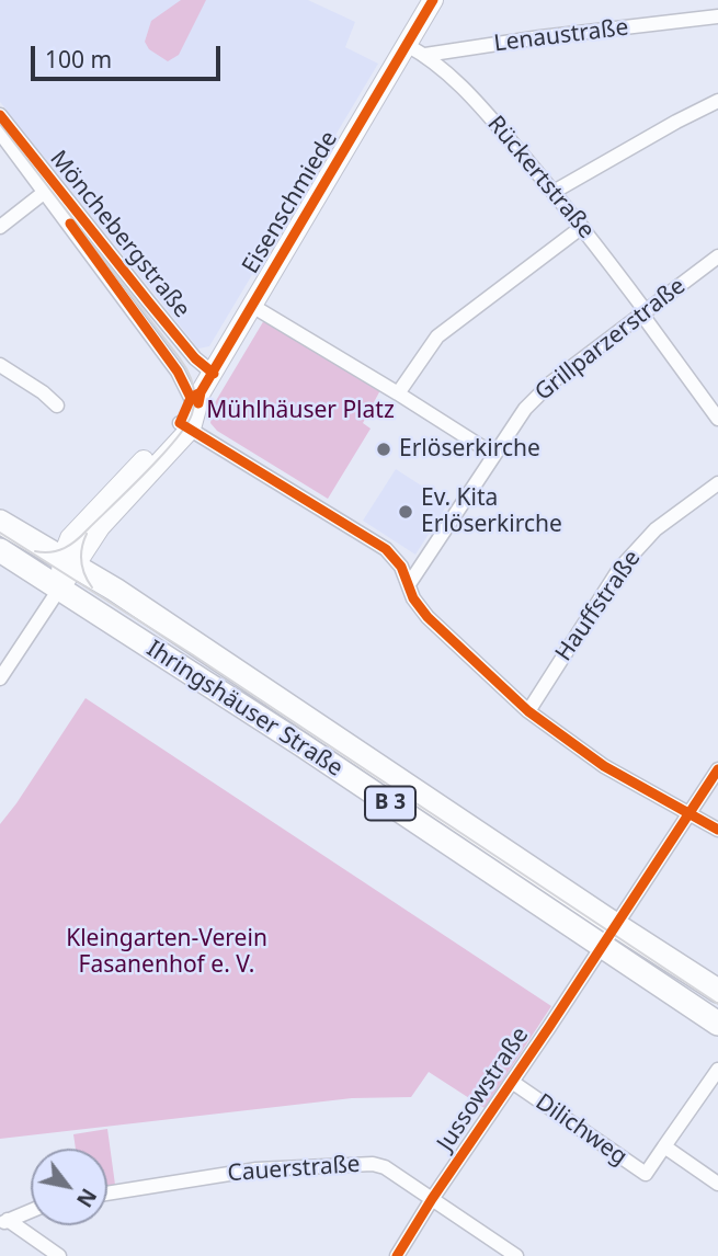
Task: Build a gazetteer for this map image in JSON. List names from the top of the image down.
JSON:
{
  "streets": {
    "main road": ["Ihringshäuser Straße", "B 3"],
    "street": [
      "Lenaustraße",
      "Rückertstraße",
      "Eisenschmiede",
      "Mönchebergstraße",
      "Grillparzerstraße",
      "Hauffstraße",
      "Jussowstraße",
      "Dilichweg",
      "Cauerstraße"
    ]
  },
  "crossings": [
    ["Lenaustraße", "Rückertstraße"],
    ["Rückertstraße", "Grillparzerstraße"],
    ["Eisenschmiede", "Mönchebergstraße"],
    ["Eisenschmiede", "Ihringshäuser Straße"],
    ["Ihringshäuser Straße", "Jussowstraße"],
    ["Jussowstraße", "Dilichweg"],
    ["Jussowstraße", "Cauerstraße"]
  ],
  "parks": ["Mühlhäuser Platz", "Kleingarten-Verein Fasanenhof e. V."],
  "places": ["Erlöserkirche", "Ev. Kita Erlöserkirche"],
  "scale_bar": "100 m",
  "north": "bottom right"
}
